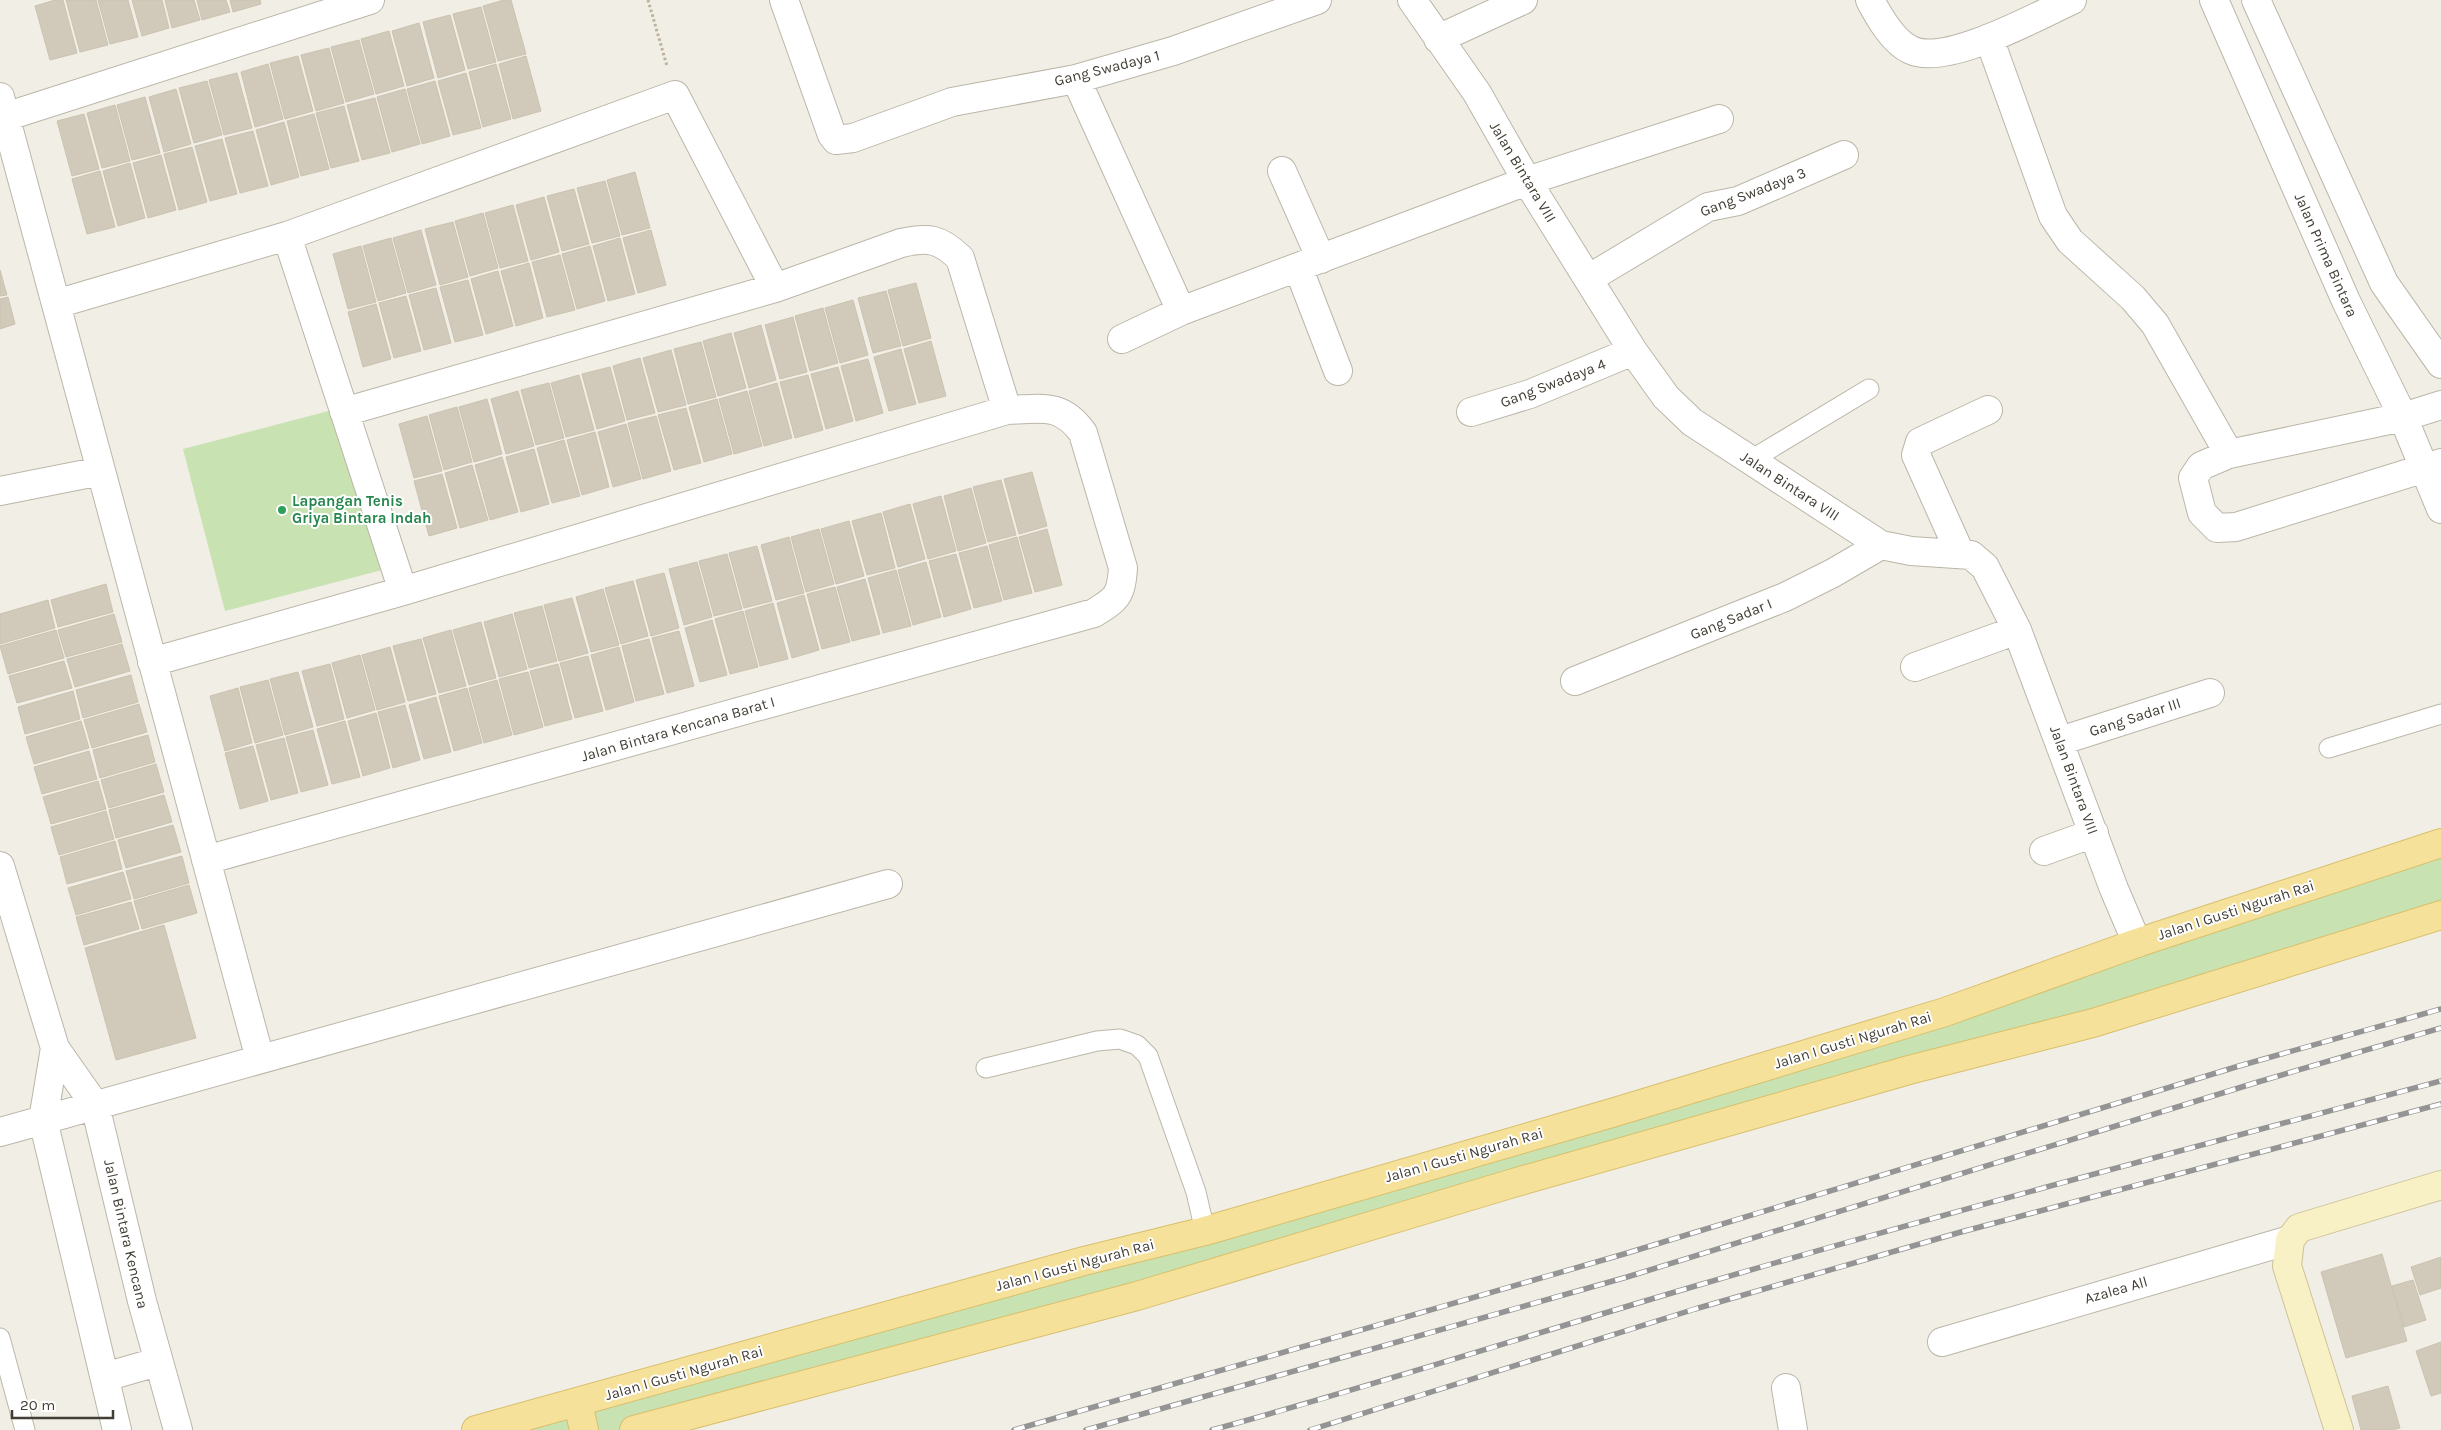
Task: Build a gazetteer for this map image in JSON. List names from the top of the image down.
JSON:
{
  "streets": {
    "main road": ["Jalan I Gusti Ngurah Rai"],
    "street": [
      "Gang Swadaya 1",
      "Jalan Bintara VIII",
      "Gang Swadaya 3",
      "Jalan Prima Bintara",
      "Gang Swadaya 4",
      "Gang Sadar I",
      "Gang Sadar III",
      "Jalan Bintara Kencana Barat I",
      "Jalan Bintara Kencana",
      "Azalea All"
    ]
  },
  "crossings": [
    ["Jalan Bintara VIII", "Gang Swadaya 3"],
    ["Jalan Bintara VIII", "Gang Swadaya 4"],
    ["Jalan Bintara VIII", "Gang Sadar I"],
    ["Jalan Bintara VIII", "Gang Sadar III"],
    ["Jalan Bintara VIII", "Jalan I Gusti Ngurah Rai"]
  ],
  "places": ["Lapangan Tenis Griya Bintara Indah"],
  "scale_bar": "20 m"
}
